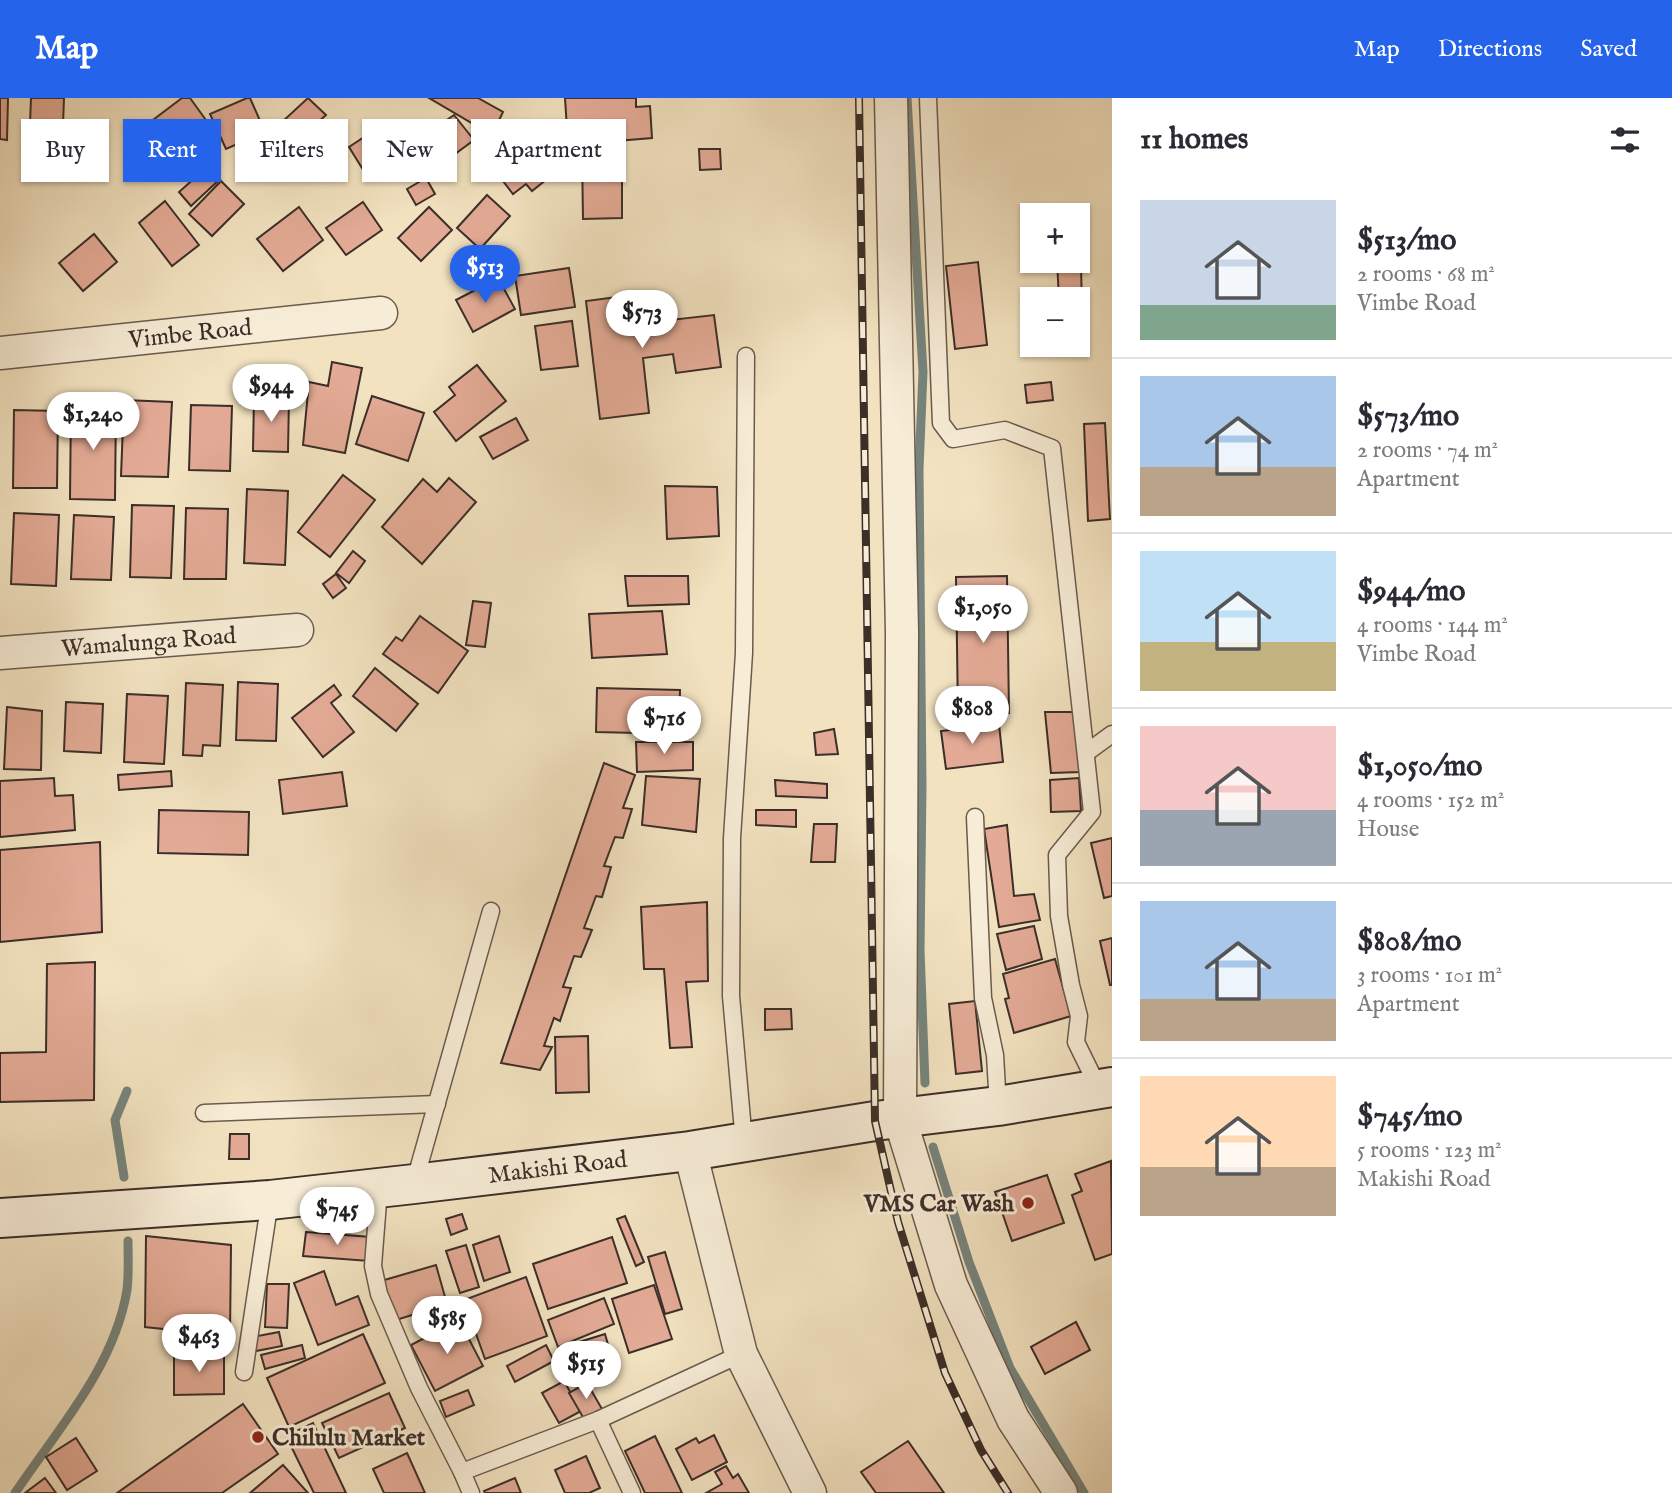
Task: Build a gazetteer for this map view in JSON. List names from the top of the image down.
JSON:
{
  "streets": {
    "main road": ["Makishi Road"],
    "street": ["Vimbe Road", "Wamalunga Road"]
  },
  "places": ["VMS Car Wash", "Chilulu Market"],
  "page": {
    "header": "Map",
    "nav": ["Map", "Directions", "Saved"],
    "heading": "11 homes",
    "chip": [
      "Buy",
      "Rent",
      "Filters",
      "New",
      "Apartment"
    ],
    "list": [
      {
        "name": "$513/mo",
        "note": "2 rooms · 68 m² · Vimbe Road"
      },
      {
        "name": "$573/mo",
        "note": "2 rooms · 74 m² · Apartment"
      },
      {
        "name": "$944/mo",
        "note": "4 rooms · 144 m² · Vimbe Road"
      },
      {
        "name": "$1,050/mo",
        "note": "4 rooms · 152 m² · House"
      },
      {
        "name": "$808/mo",
        "note": "3 rooms · 101 m² · Apartment"
      },
      {
        "name": "$745/mo",
        "note": "5 rooms · 123 m² · Makishi Road"
      }
    ],
    "map_buttons": ["+", "−"],
    "price": [
      "$513",
      "$573",
      "$944",
      "$1,240",
      "$1,050",
      "$808",
      "$716",
      "$745",
      "$585",
      "$463",
      "$515"
    ]
  }
}
